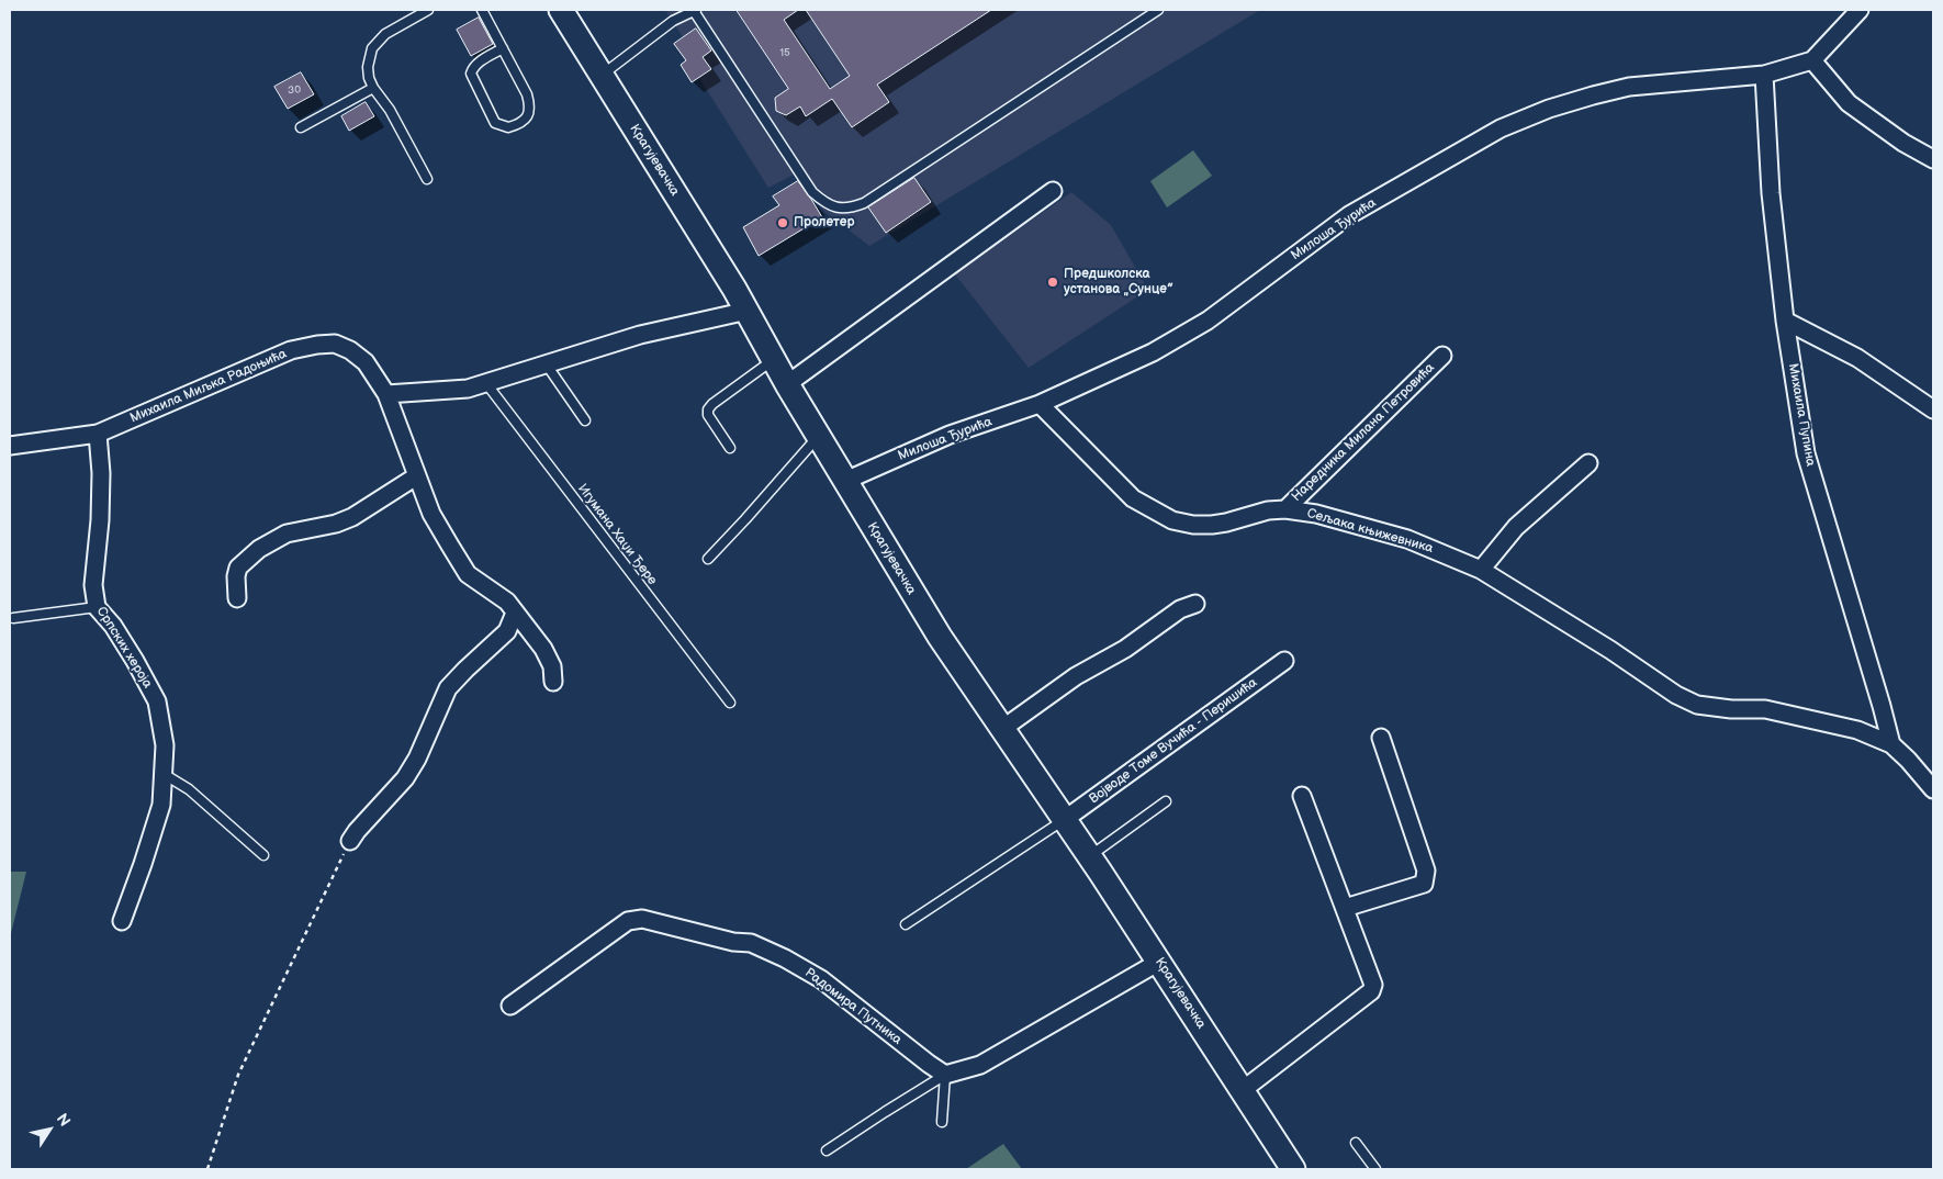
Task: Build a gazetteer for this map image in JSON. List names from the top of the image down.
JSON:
{
  "streets": {
    "main road": ["Крагујевачка"],
    "street": [
      "Милоша Ђурића",
      "Михаила Миљка Радоњића",
      "Михаила Пупина",
      "Наредника Милана Петровића",
      "Сељака књижевника",
      "Српских хероја",
      "Војводе Томе Вучића - Перишића",
      "Радомира Путника"
    ],
    "lane": ["Игумана Хаџи Ђере"]
  },
  "crossings": [
    ["Крагујевачка", "Милоша Ђурића"],
    ["Крагујевачка", "Војводе Томе Вучића - Перишића"],
    ["Милоша Ђурића", "Михаила Пупина"],
    ["Милоша Ђурића", "Сељака књижевника"],
    ["Михаила Миљка Радоњића", "Српских хероја"],
    ["Михаила Пупина", "Сељака књижевника"],
    ["Наредника Милана Петровића", "Сељака књижевника"]
  ],
  "places": ["Пролетер", "Предшколска установа „Сунце”"],
  "house_numbers": ["15", "30"],
  "north": "top right"
}
